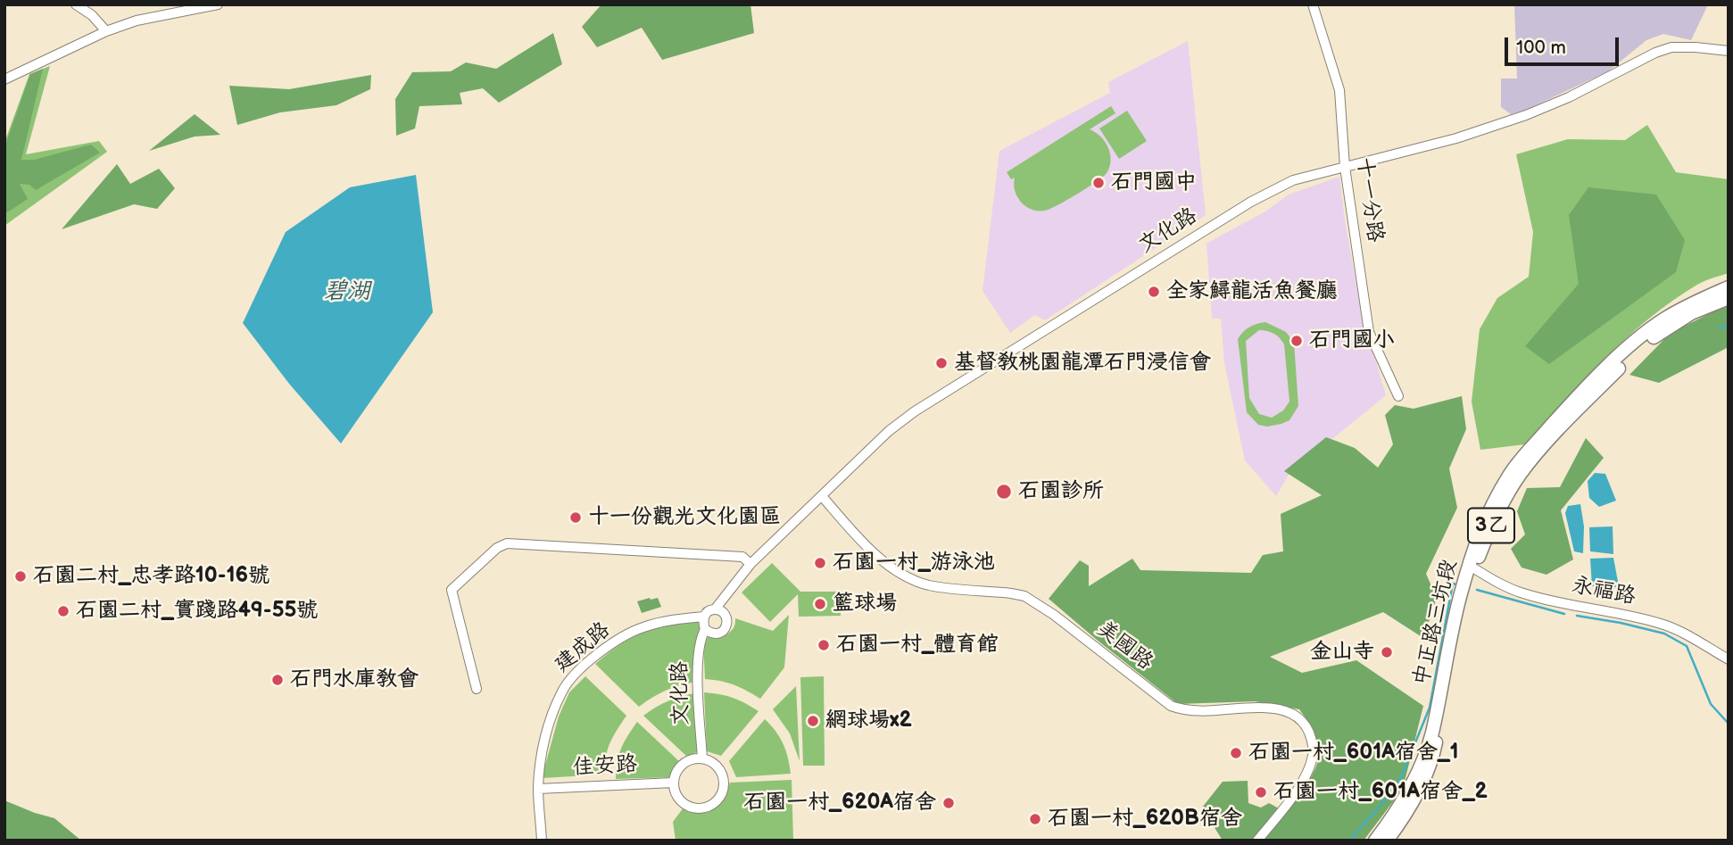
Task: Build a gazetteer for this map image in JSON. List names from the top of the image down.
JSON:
{
  "streets": {
    "main road": ["3乙", "中正路三坑段"],
    "street": [
      "十一分路",
      "文化路",
      "永福路",
      "美國路",
      "建成路",
      "佳安路"
    ]
  },
  "crossings": [
    ["十一分路", "文化路"],
    ["文化路", "美國路"],
    ["文化路", "建成路"],
    ["文化路", "佳安路"],
    ["永福路", "中正路三坑段"],
    ["建成路", "佳安路"]
  ],
  "water": ["碧湖"],
  "places": [
    "石門國中",
    "全家鱘龍活魚餐廳",
    "石門國小",
    "基督教桃園龍潭石門浸信會",
    "石園診所",
    "十一份觀光文化園區",
    "石園一村_游泳池",
    "石園二村_忠孝路10-16號",
    "籃球場",
    "石園二村_實踐路49-55號",
    "石園一村_體育館",
    "金山寺",
    "石門水庫教會",
    "網球場x2",
    "石園一村_601A宿舍_1",
    "石園一村_601A宿舍_2",
    "石園一村_620A宿舍",
    "石園一村_620B宿舍"
  ],
  "scale_bar": "100 m"
}
